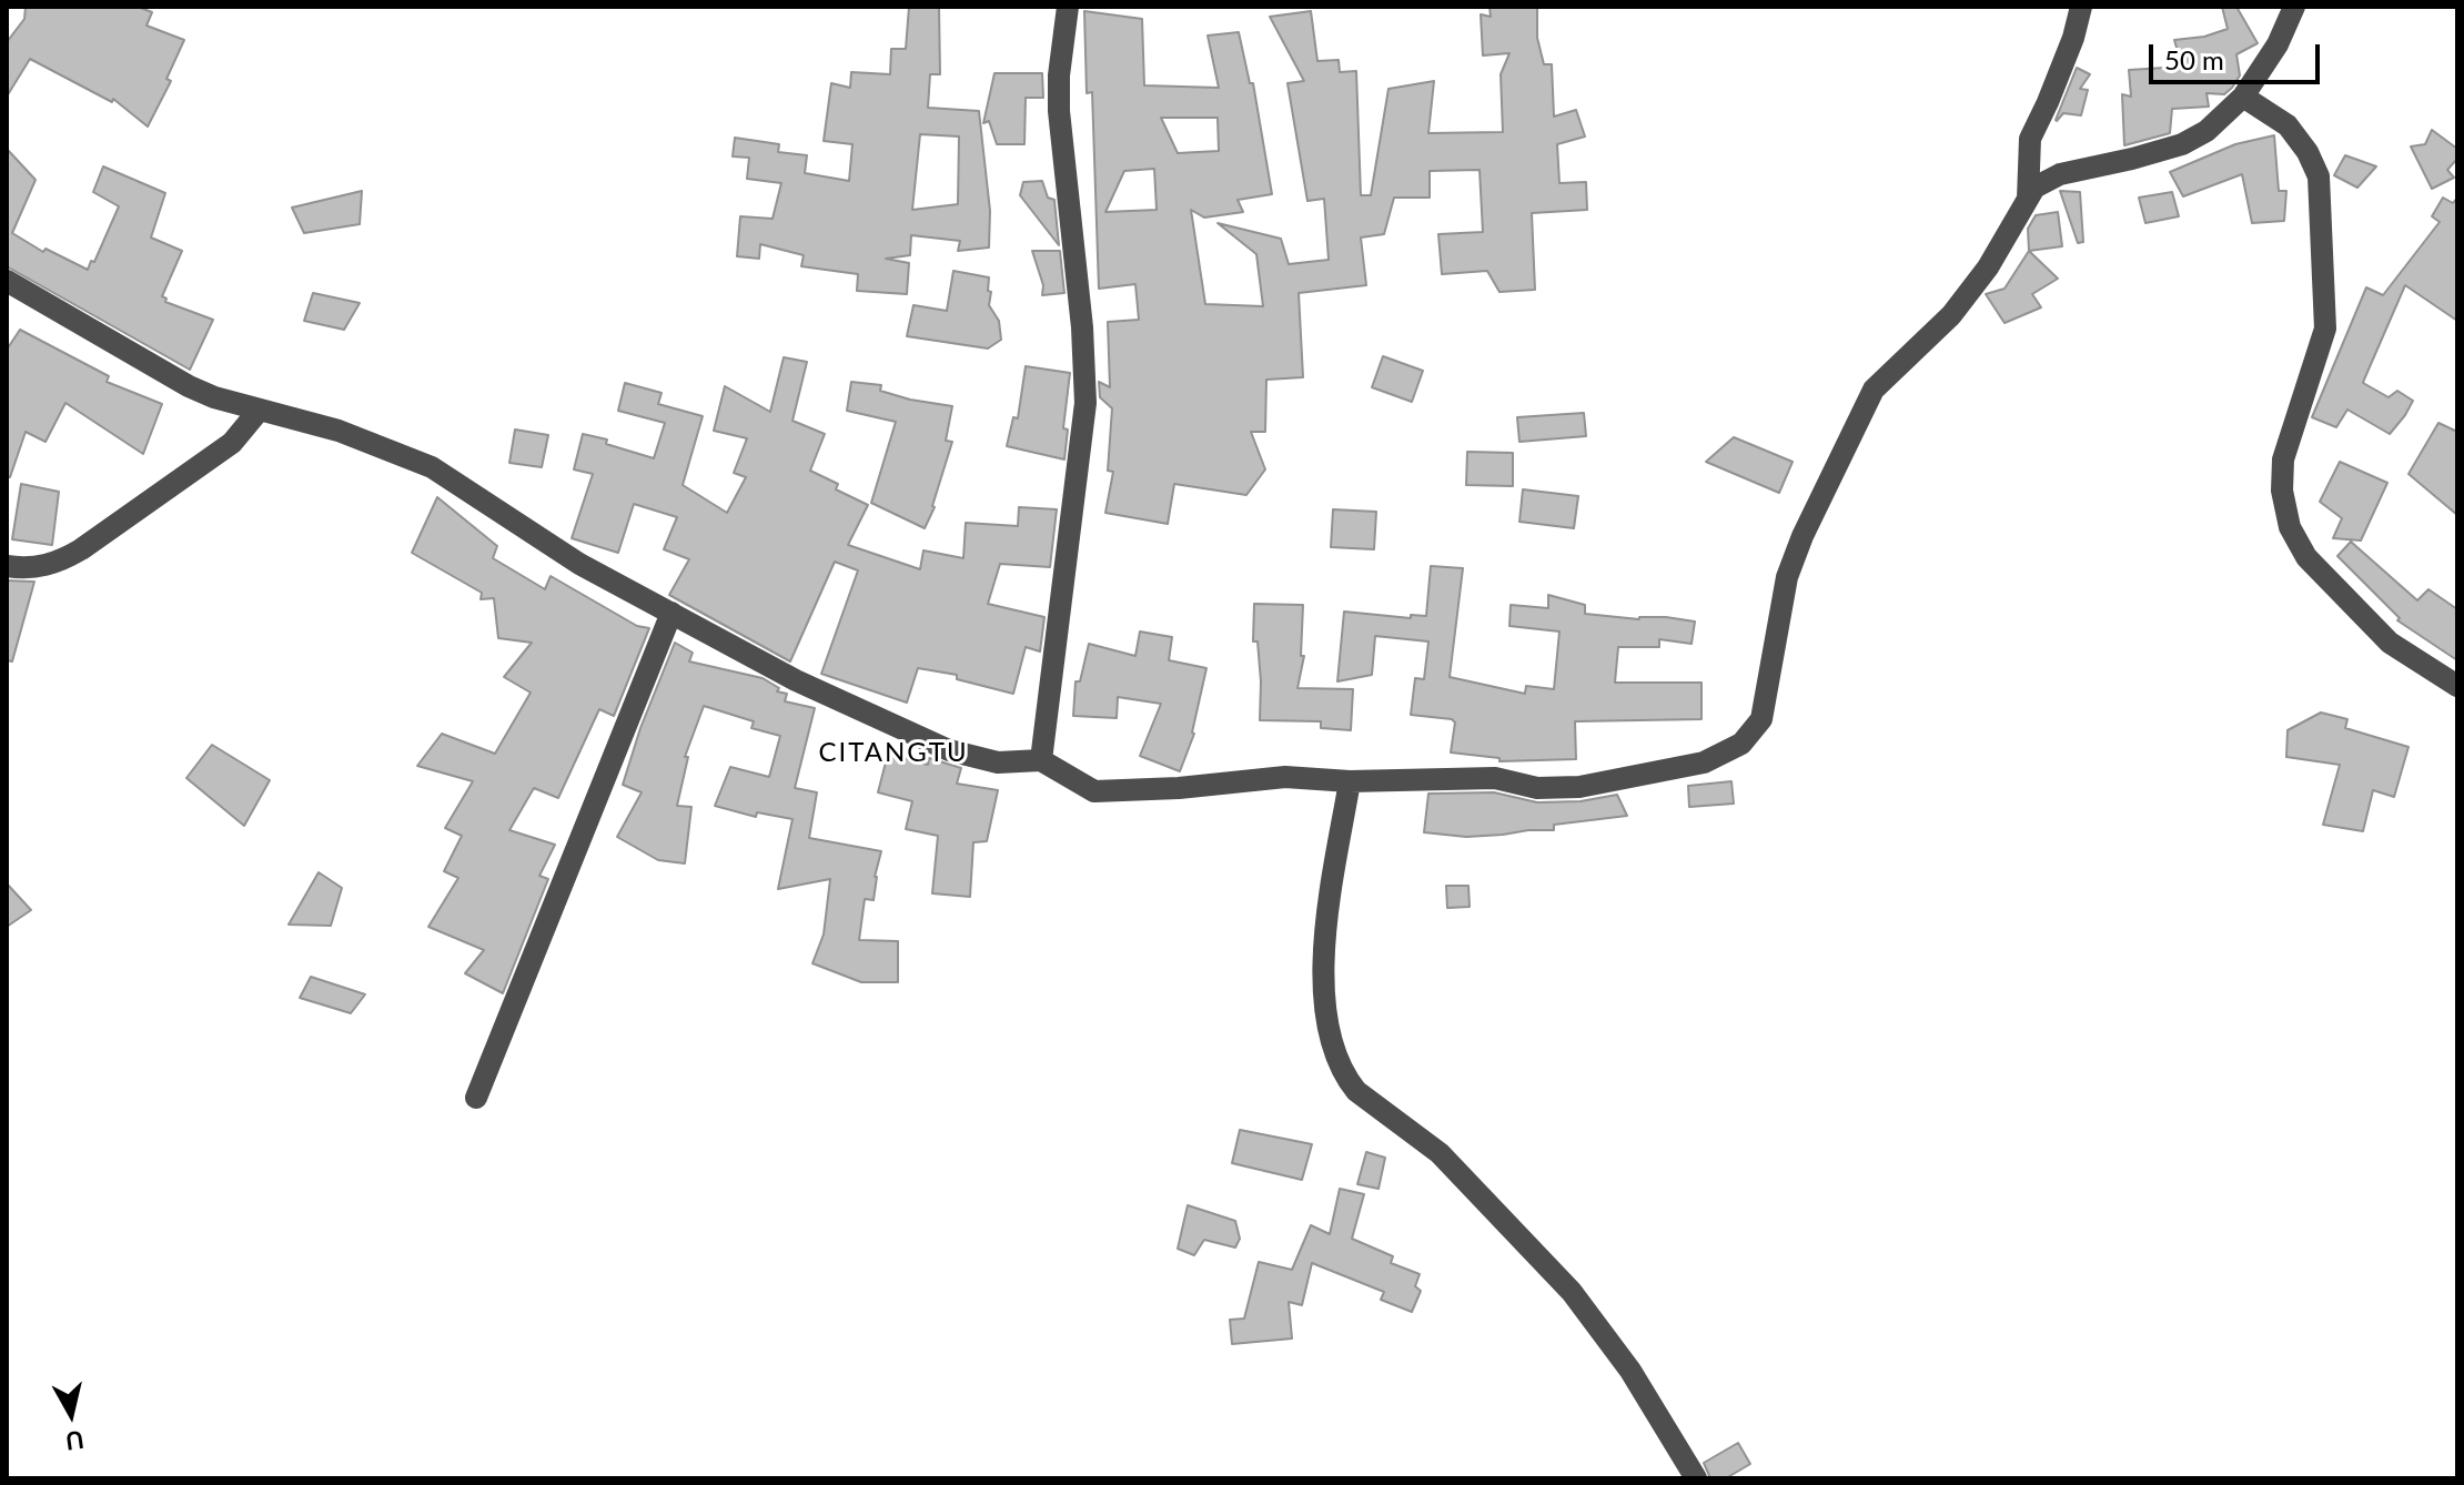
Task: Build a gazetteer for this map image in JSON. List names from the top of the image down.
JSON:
{
  "districts": ["CITANGTU"],
  "scale_bar": "50 m",
  "north": "bottom"
}
